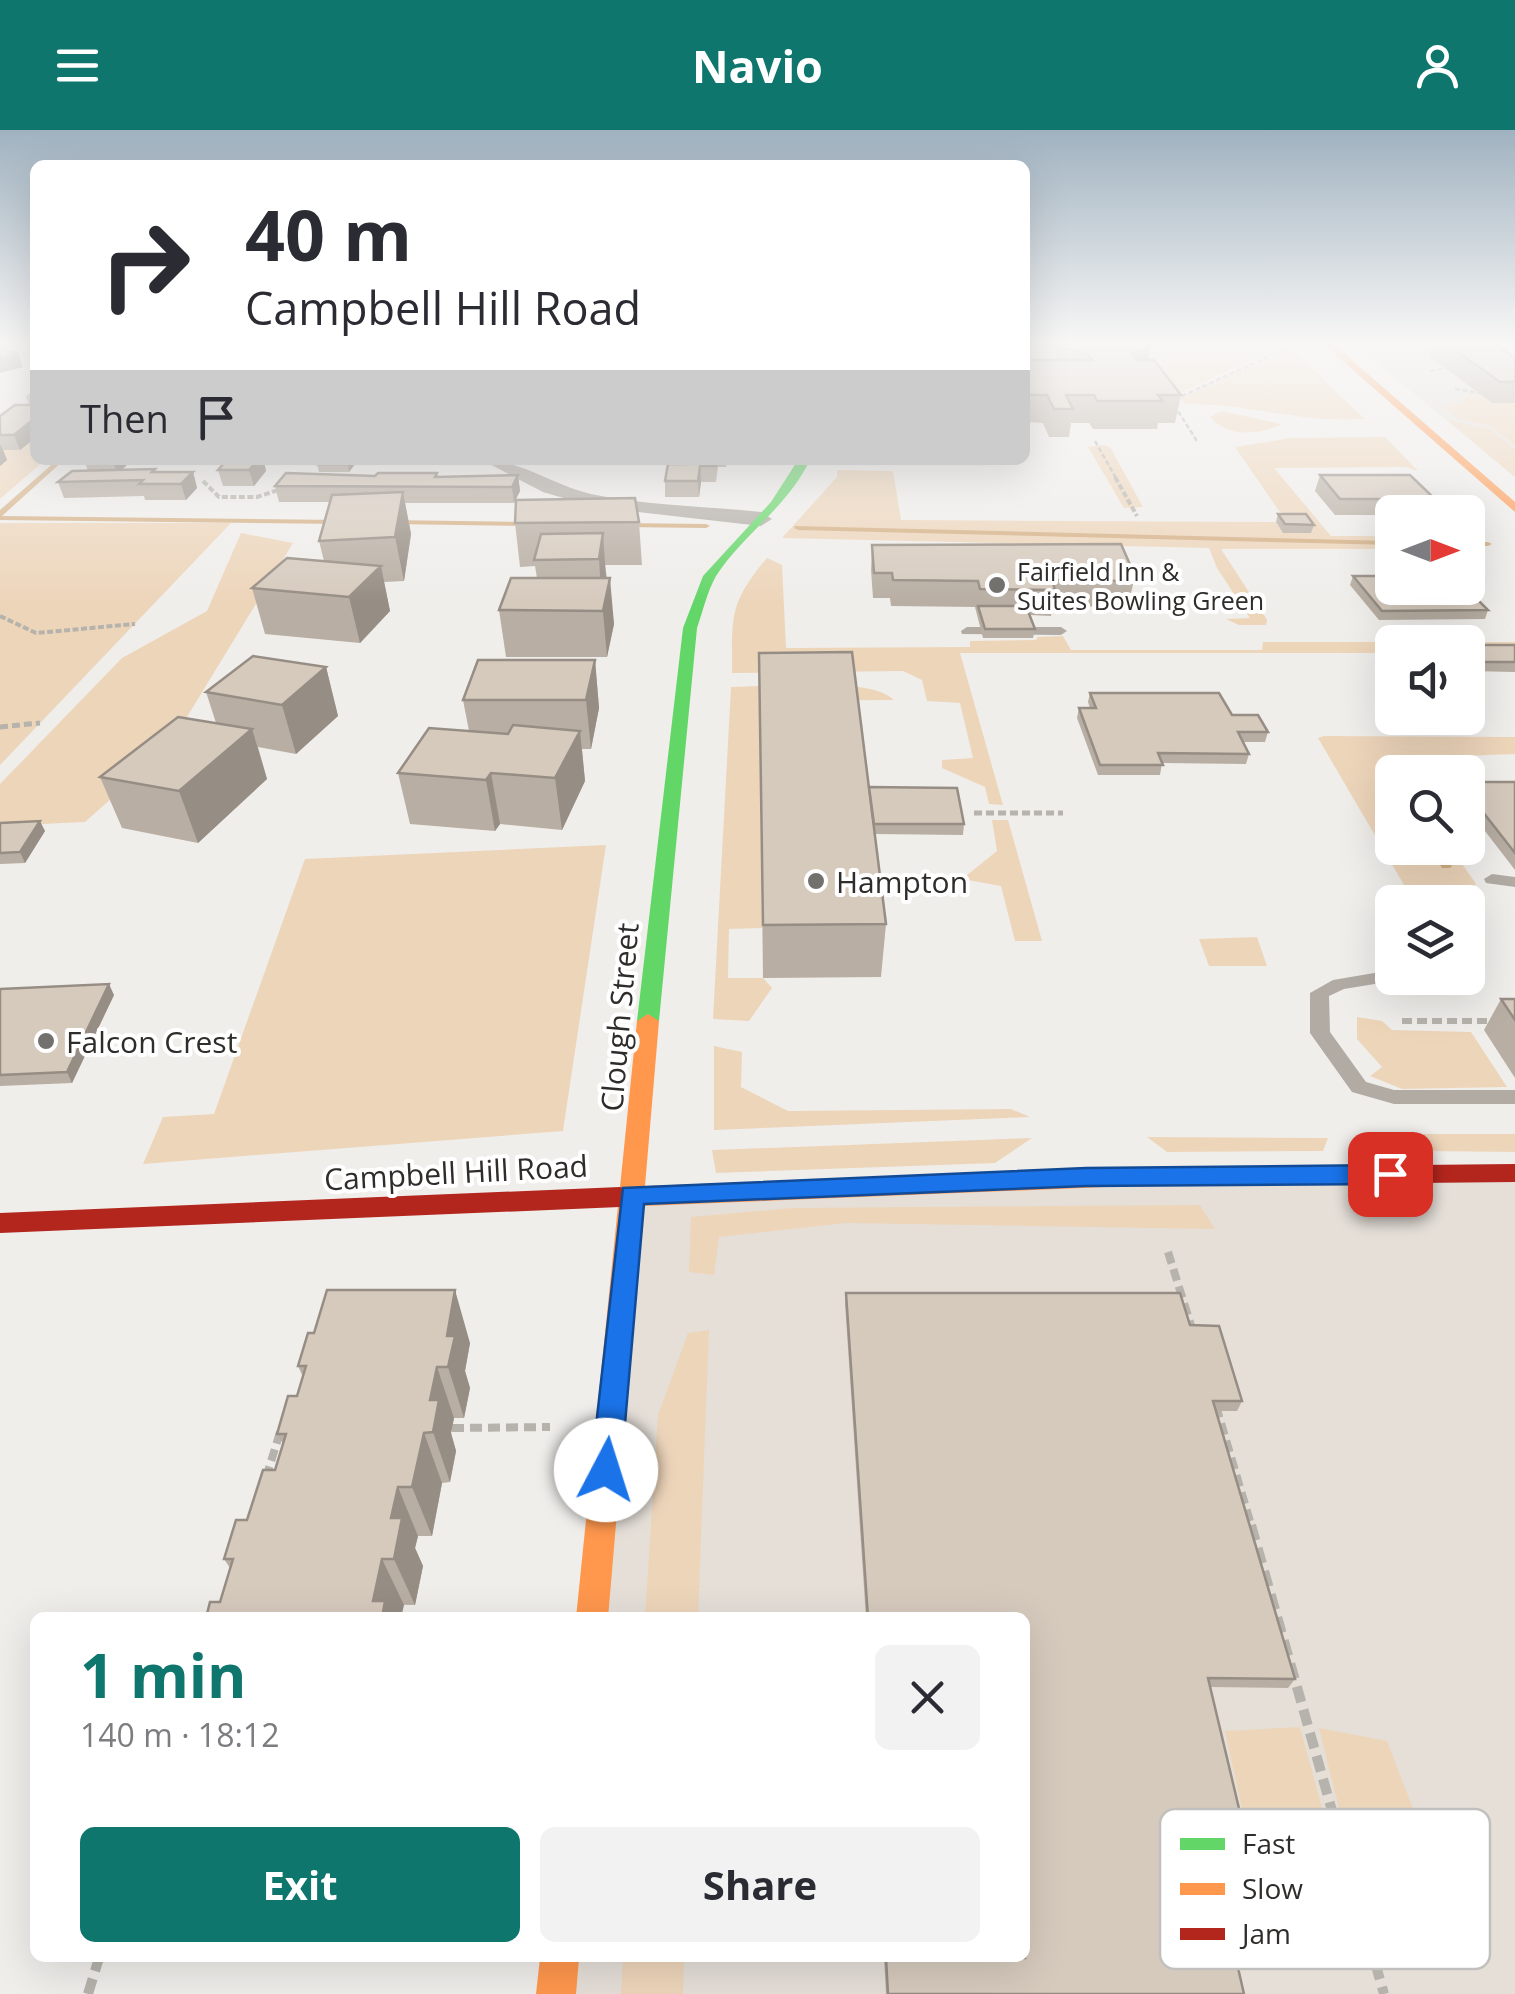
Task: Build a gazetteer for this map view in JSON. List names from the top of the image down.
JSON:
{
  "streets": {
    "main road": ["Clough Street", "Campbell Hill Road"]
  },
  "crossings": [
    ["Clough Street", "Campbell Hill Road"]
  ],
  "places": ["Fairfield Inn & Suites Bowling Green", "Hampton", "Falcon Crest"],
  "legend": ["Fast", "Slow", "Jam"],
  "north": "right",
  "page": {
    "header": "Navio",
    "turn": ["40 m", "Campbell Hill Road"],
    "then": "Then",
    "heading": ["1 min", "140 m · 18:12"],
    "buttons": ["Exit", "Share"]
  }
}
